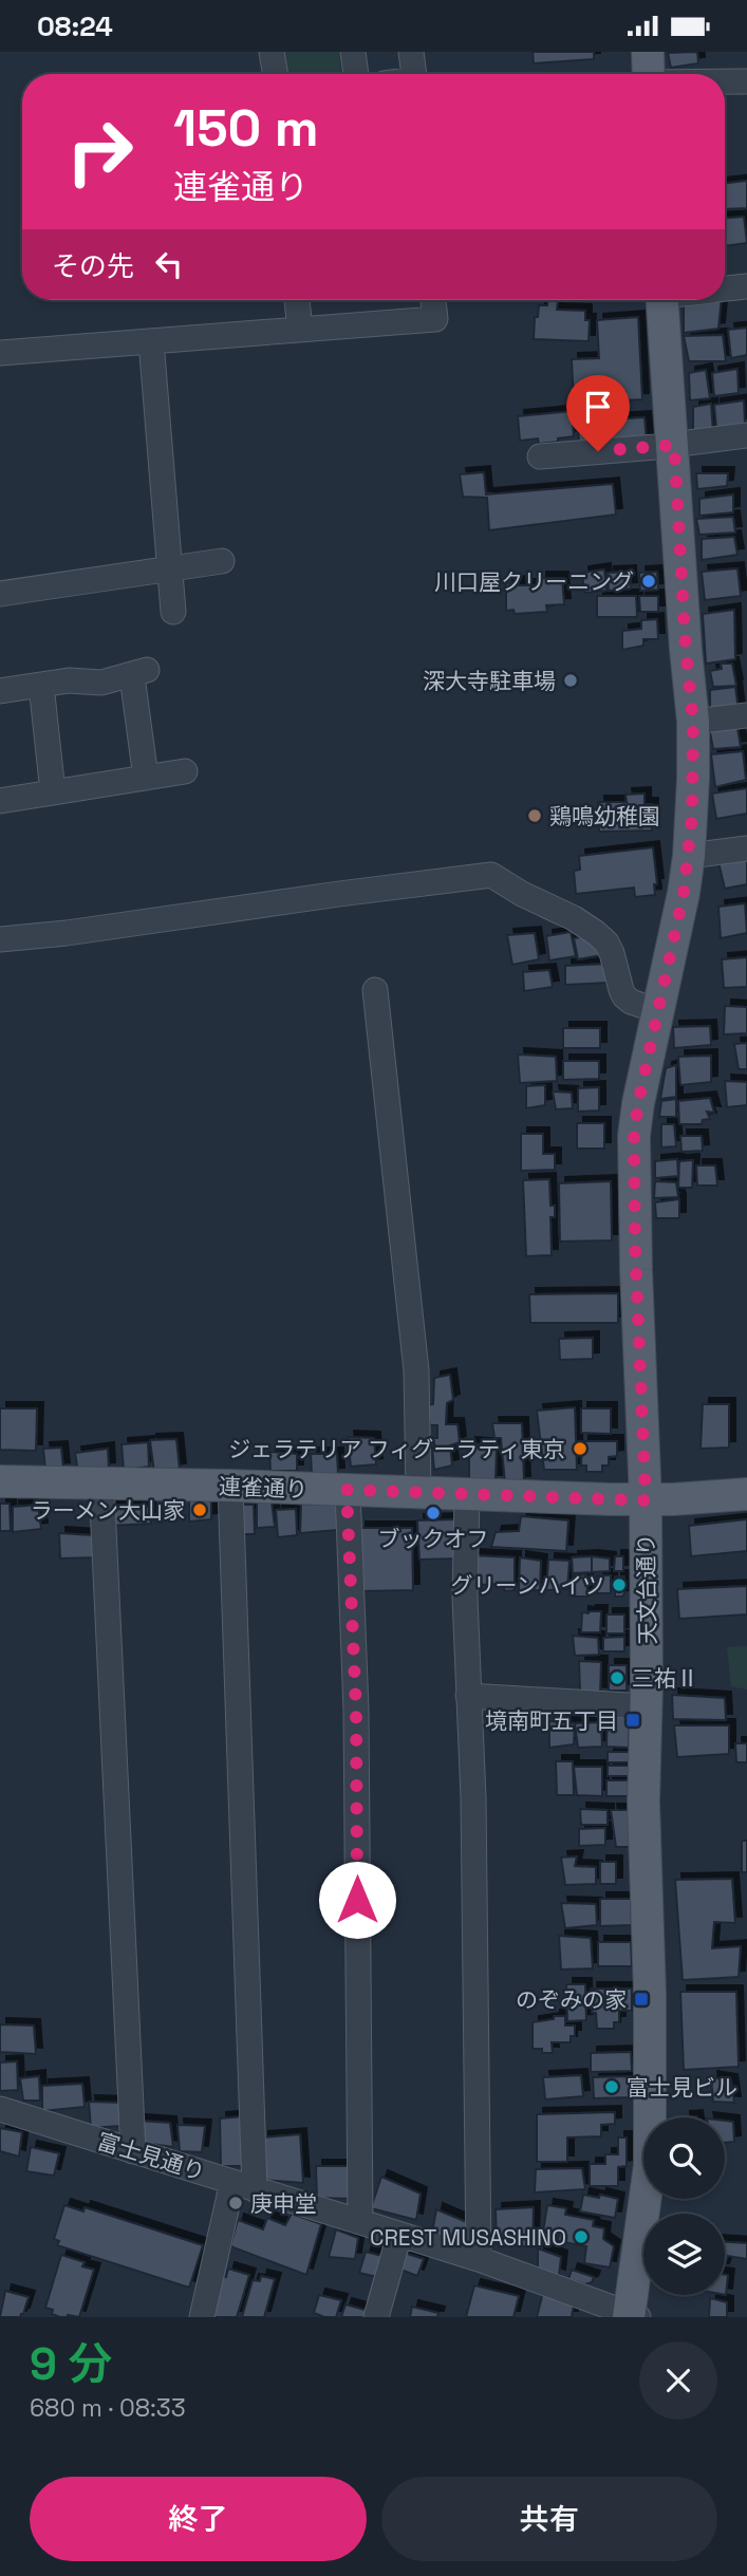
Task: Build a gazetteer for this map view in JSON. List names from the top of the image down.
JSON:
{
  "streets": {
    "main road": ["連雀通り", "天文台通り"],
    "street": ["富士見通り"]
  },
  "crossings": [
    ["連雀通り", "天文台通り"],
    ["天文台通り", "富士見通り"]
  ],
  "places": {
    "other": [
      "川口屋クリーニング",
      "深大寺駐車場",
      "鶏鳴幼稚園",
      "ジェラテリア フィグーラティ東京",
      "ラーメン大山家",
      "ブックオフ",
      "グリーンハイツ",
      "三祐Ⅱ",
      "富士見ビル",
      "庚申堂",
      "CREST MUSASHINO"
    ],
    "transit": ["境南町五丁目", "のぞみの家"]
  },
  "page": {
    "status": "08:24",
    "turn": ["150 m", "連雀通り"],
    "then": "その先",
    "heading": ["9 分", "680 m · 08:33"],
    "buttons": ["終了", "共有"]
  }
}
